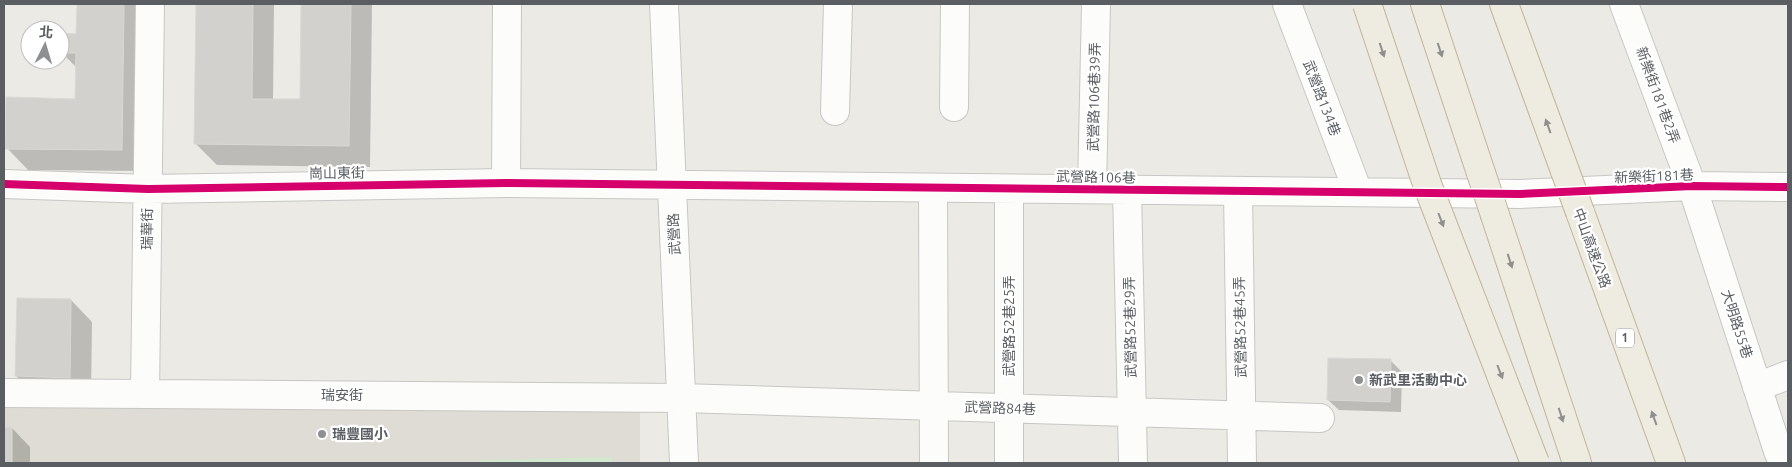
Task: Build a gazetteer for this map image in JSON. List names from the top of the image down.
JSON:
{
  "streets": {
    "highway": ["中山高速公路", "1"],
    "street": [
      "新樂街181巷2弄",
      "武營路106巷39弄",
      "武營路134巷",
      "崗山東街",
      "新樂街181巷",
      "武營路106巷",
      "瑞華街",
      "武營路",
      "大明路55巷",
      "武營路52巷25弄",
      "武營路52巷29弄",
      "武營路52巷45弄",
      "瑞安街",
      "武營路84巷"
    ]
  },
  "crossings": [
    ["新樂街181巷2弄", "新樂街181巷"],
    ["新樂街181巷2弄", "大明路55巷"],
    ["武營路106巷39弄", "武營路106巷"],
    ["武營路134巷", "武營路106巷"],
    ["崗山東街", "武營路106巷"],
    ["崗山東街", "瑞華街"],
    ["崗山東街", "武營路"],
    ["新樂街181巷", "武營路106巷"],
    ["新樂街181巷", "大明路55巷"],
    ["武營路106巷", "武營路"],
    ["武營路106巷", "武營路52巷25弄"],
    ["武營路106巷", "武營路52巷29弄"],
    ["武營路106巷", "武營路52巷45弄"],
    ["瑞華街", "瑞安街"],
    ["武營路", "瑞安街"],
    ["武營路", "武營路84巷"],
    ["武營路52巷25弄", "武營路84巷"],
    ["武營路52巷29弄", "武營路84巷"],
    ["武營路52巷45弄", "武營路84巷"],
    ["瑞安街", "武營路84巷"]
  ],
  "places": ["新武里活動中心", "瑞豐國小"],
  "north": "top"
}
